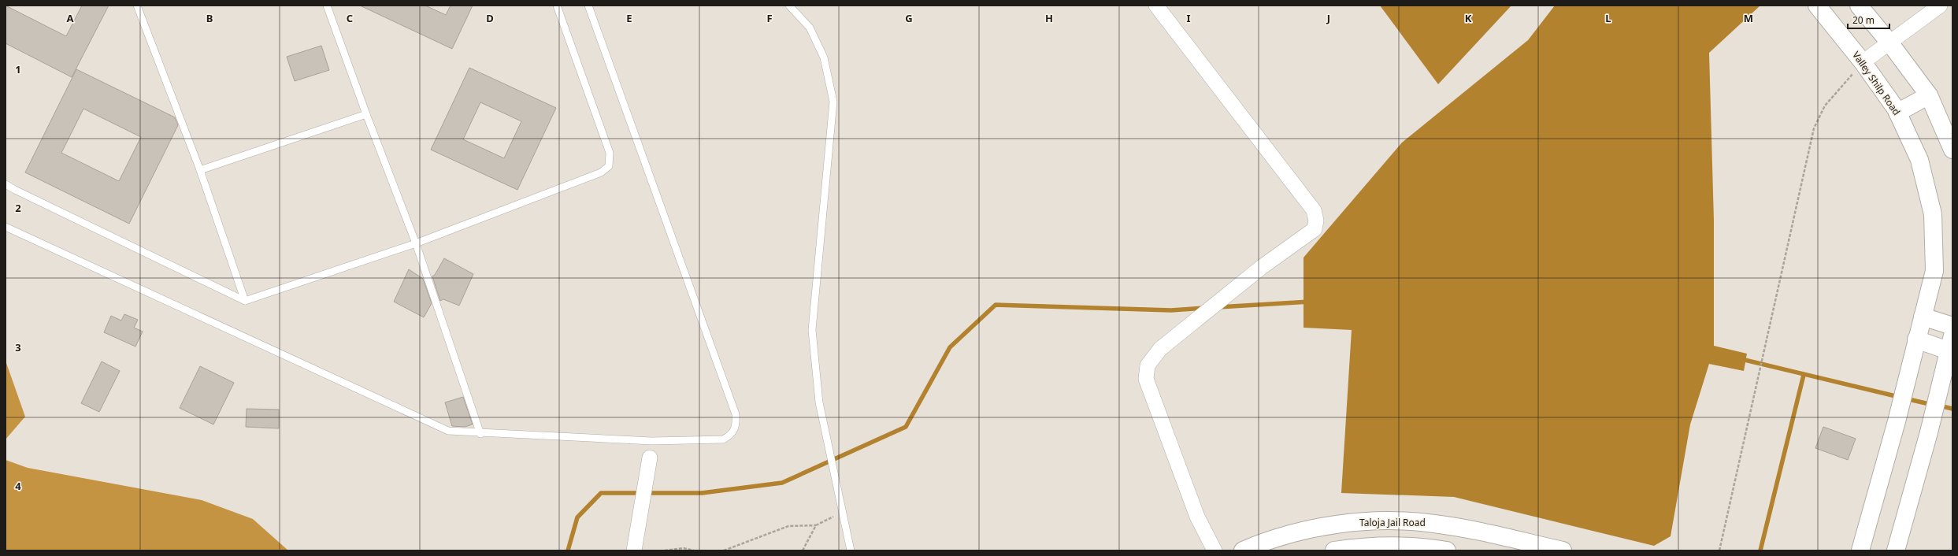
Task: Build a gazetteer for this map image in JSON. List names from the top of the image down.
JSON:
{
  "streets": {
    "street": ["Valley Shilp Road", "Taloja Jail Road"]
  },
  "scale_bar": "20 m",
  "grid": {
    "columns": [
      "A",
      "B",
      "C",
      "D",
      "E",
      "F",
      "G",
      "H",
      "I",
      "J",
      "K",
      "L",
      "M"
    ],
    "rows": [
      "1",
      "2",
      "3",
      "4"
    ]
  }
}
